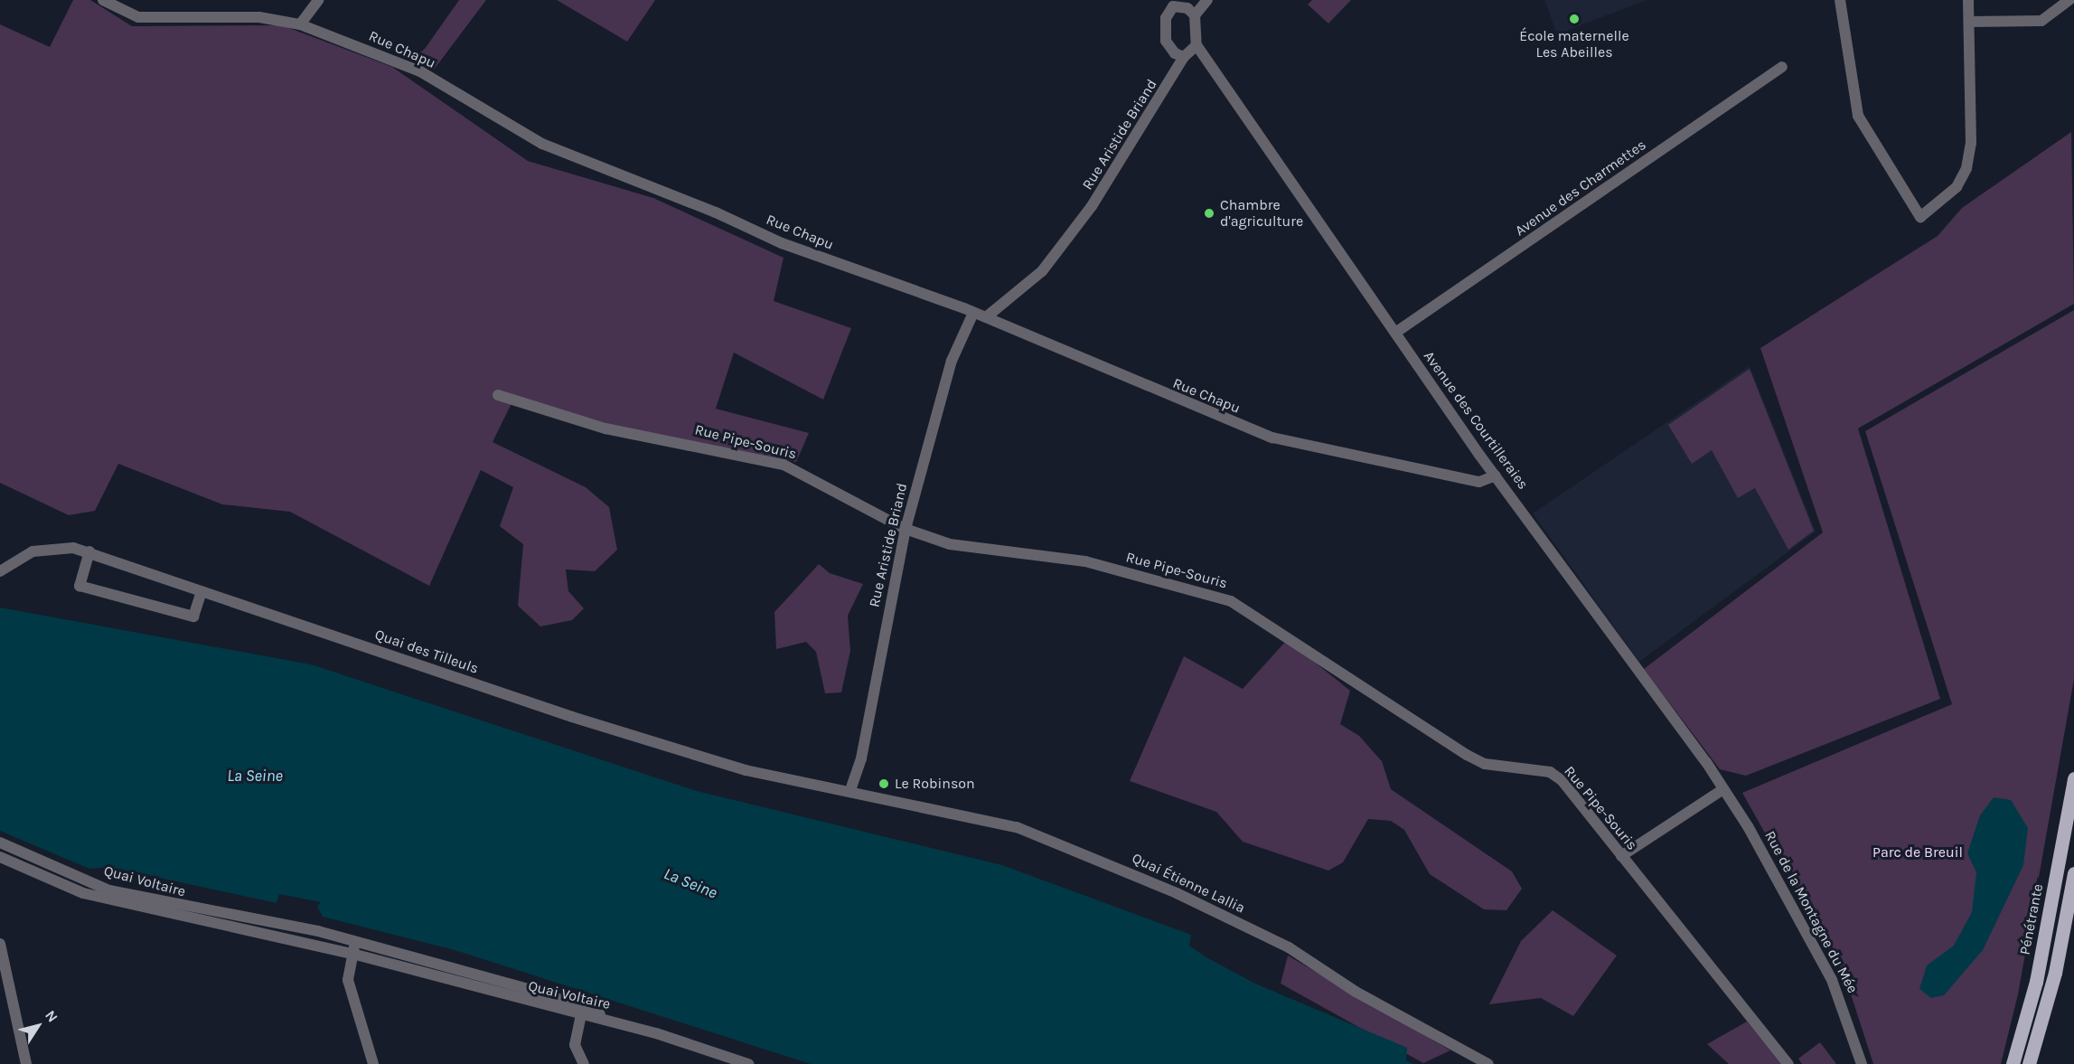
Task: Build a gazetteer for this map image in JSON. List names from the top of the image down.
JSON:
{
  "streets": {
    "main road": ["Pénétrante"],
    "street": [
      "Rue Chapu",
      "Rue Aristide Briand",
      "Avenue des Charmettes",
      "Avenue des Courtilleraies",
      "Rue Pipe-Souris",
      "Quai des Tilleuls",
      "Quai Voltaire",
      "Quai Étienne Lallia",
      "Rue de la Montagne du Mée"
    ]
  },
  "crossings": [
    ["Rue Chapu", "Rue Aristide Briand"],
    ["Rue Chapu", "Avenue des Courtilleraies"],
    ["Rue Aristide Briand", "Avenue des Courtilleraies"],
    ["Rue Aristide Briand", "Rue Pipe-Souris"],
    ["Rue Aristide Briand", "Quai des Tilleuls"],
    ["Rue Aristide Briand", "Quai Étienne Lallia"],
    ["Avenue des Charmettes", "Avenue des Courtilleraies"],
    ["Avenue des Courtilleraies", "Rue de la Montagne du Mée"],
    ["Quai des Tilleuls", "Quai Étienne Lallia"]
  ],
  "water": ["La Seine"],
  "parks": ["Parc de Breuil"],
  "places": ["École maternelle Les Abeilles", "Chambre d'agriculture", "Le Robinson"],
  "north": "top right"
}
